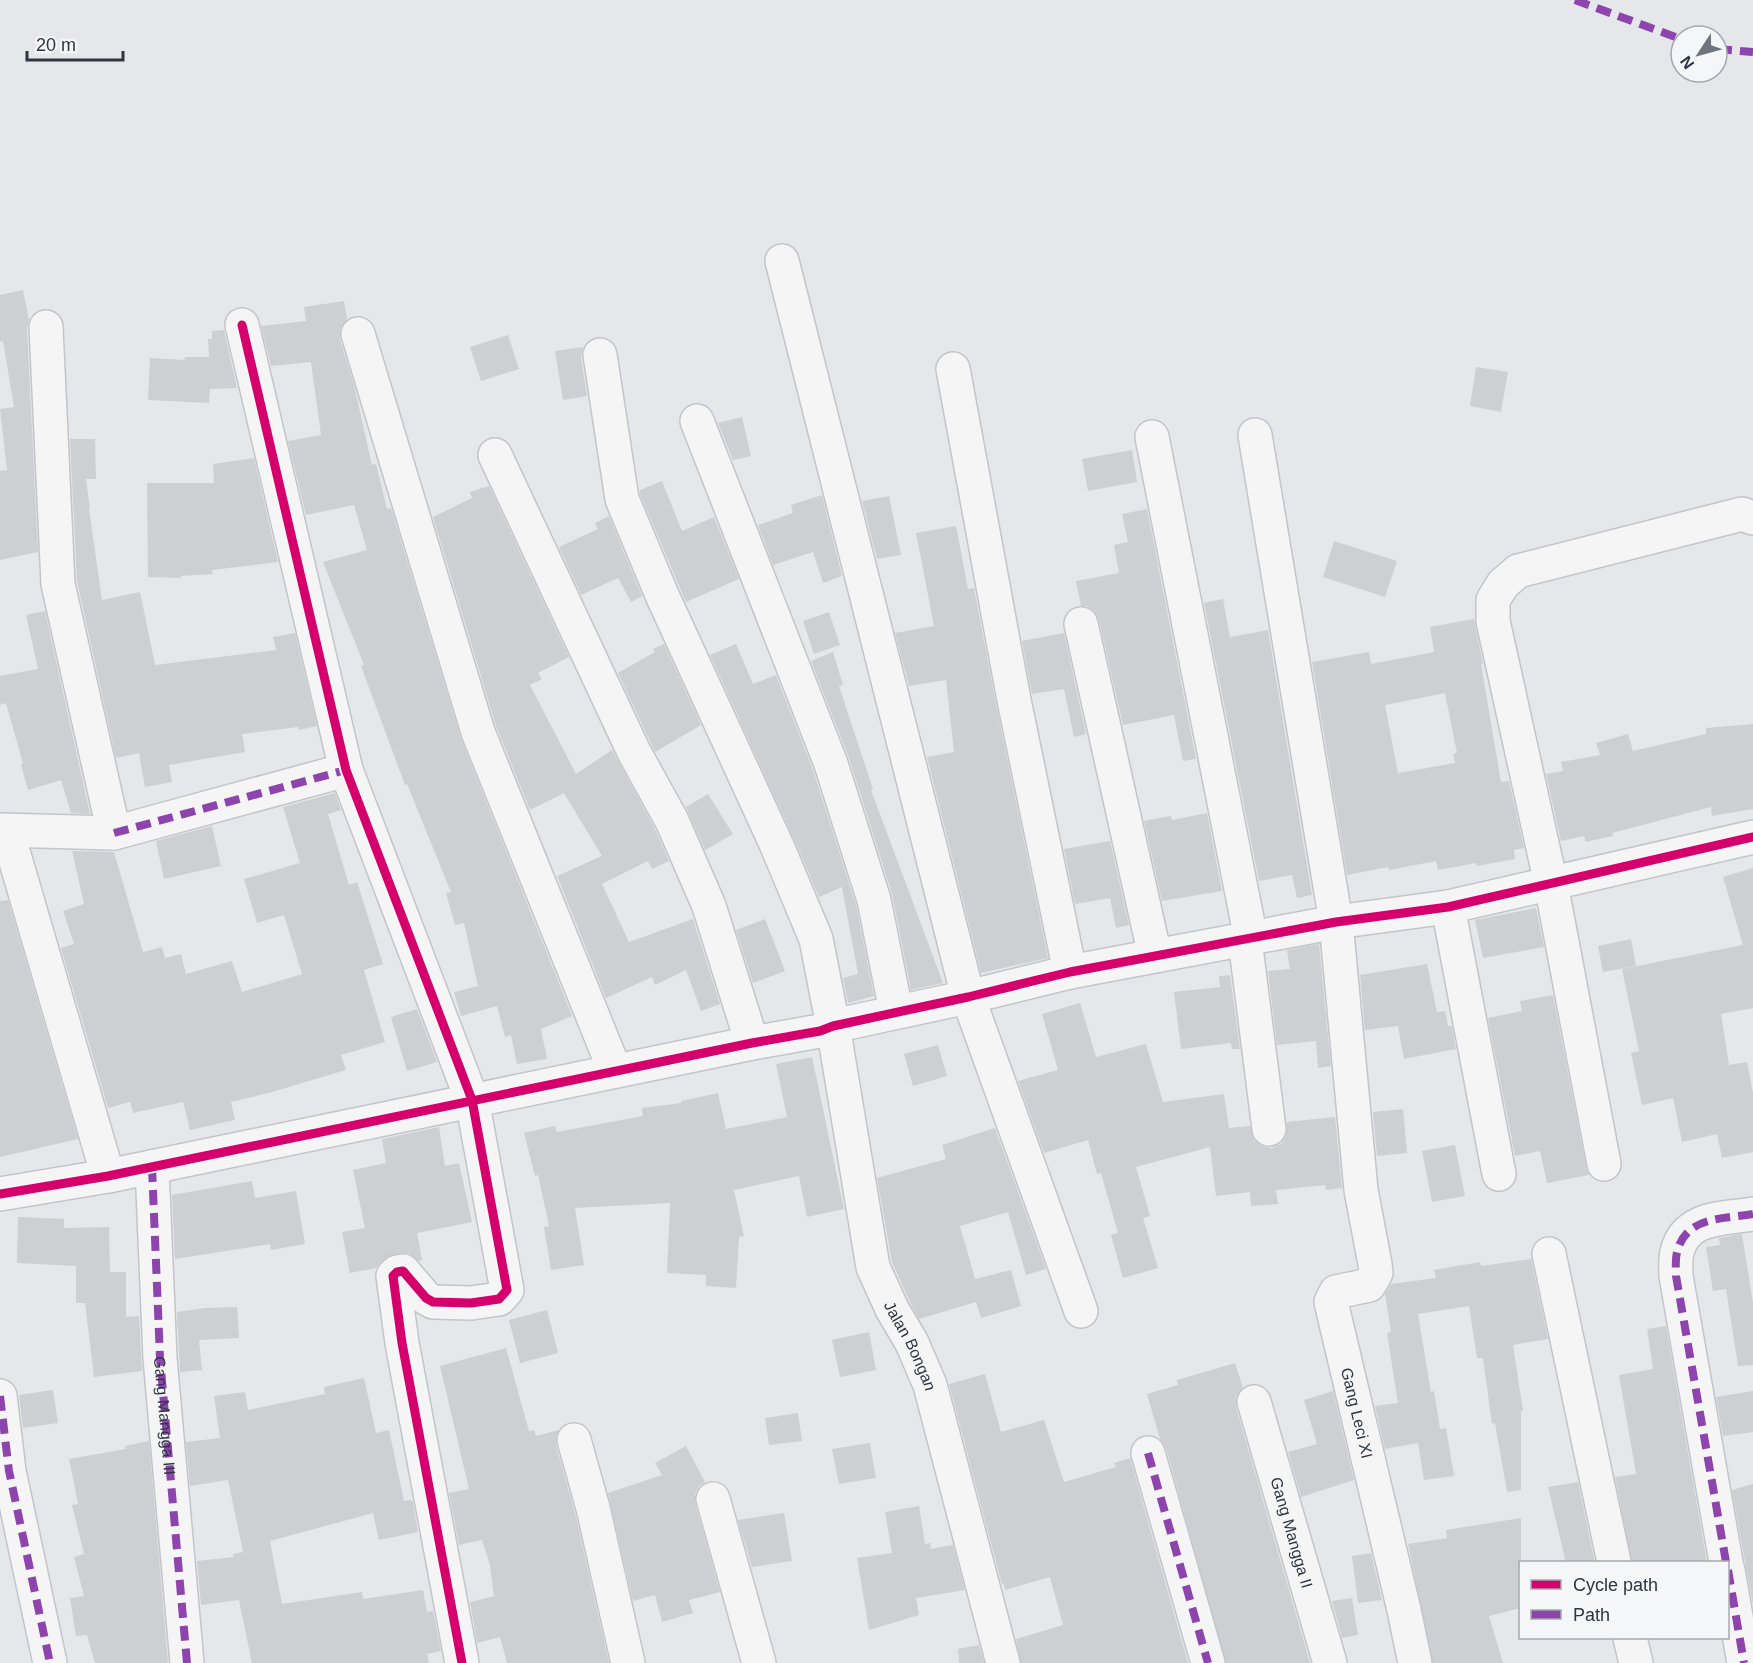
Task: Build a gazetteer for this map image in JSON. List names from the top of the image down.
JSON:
{
  "streets": {
    "street": [
      "Jalan Bongan",
      "Gang Leci XI",
      "Gang Mangga III",
      "Gang Mangga II"
    ]
  },
  "legend": ["Cycle path", "Path"],
  "scale_bar": "20 m",
  "north": "bottom left"
}
